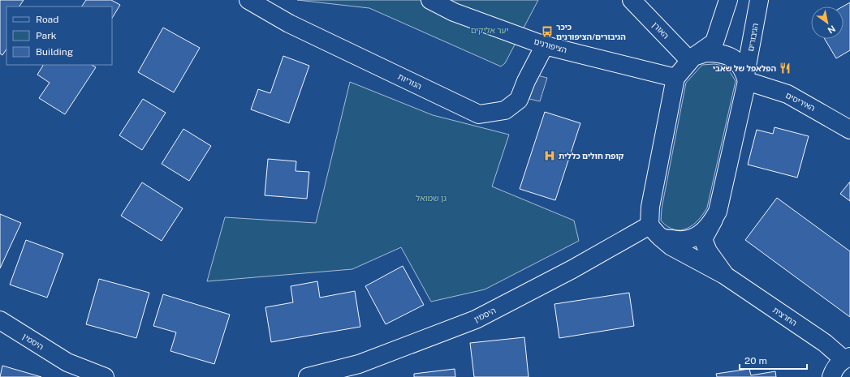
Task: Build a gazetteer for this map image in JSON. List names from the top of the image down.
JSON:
{
  "streets": {
    "street": [
      "האורן",
      "הגיבורים",
      "הציפורנים",
      "הנוריות",
      "האיריסים",
      "היסמין",
      "החרצית"
    ]
  },
  "crossings": [
    ["הגיבורים", "האיריסים"],
    ["הגיבורים", "החרצית"],
    ["הציפורנים", "הנוריות"],
    ["היסמין", "החרצית"]
  ],
  "parks": ["יער אליקים", "גן שמואל"],
  "places": {
    "bus stop": ["כיכר הגיבורים/הציפורנים"],
    "restaurant": ["הפלאפל של שאבי"],
    "hospital": ["קופת חולים כללית"]
  },
  "legend": ["Road", "Park", "Building"],
  "scale_bar": "20 m",
  "north": "bottom right"
}
